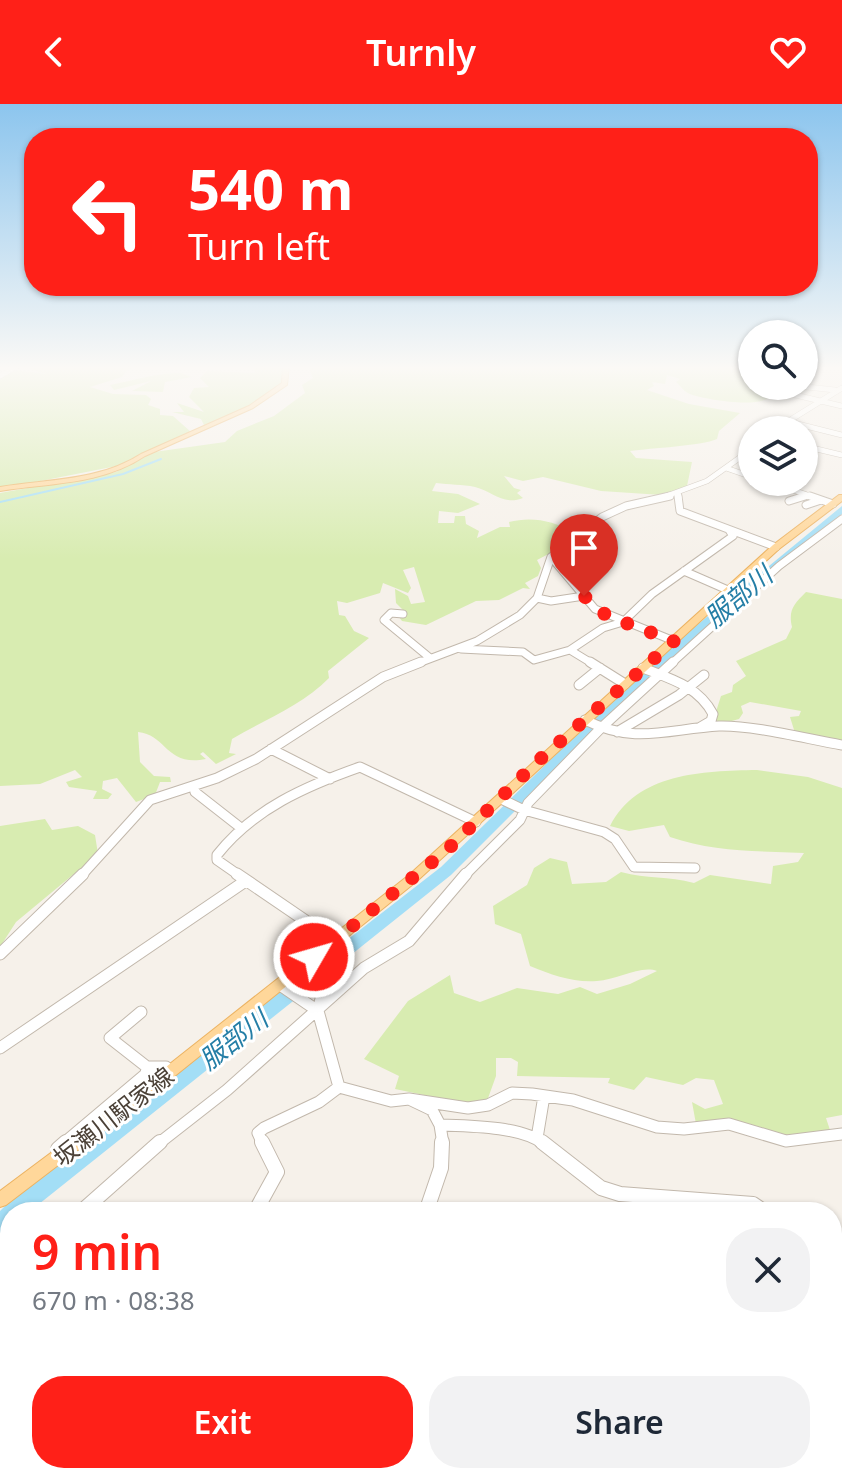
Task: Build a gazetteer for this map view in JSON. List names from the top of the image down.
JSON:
{
  "streets": {
    "main road": ["坂瀬川駅家線"]
  },
  "water": ["服部川"],
  "page": {
    "header": "Turnly",
    "turn": ["540 m", "Turn left"],
    "heading": ["9 min", "670 m · 08:38"],
    "buttons": ["Exit", "Share"]
  }
}
